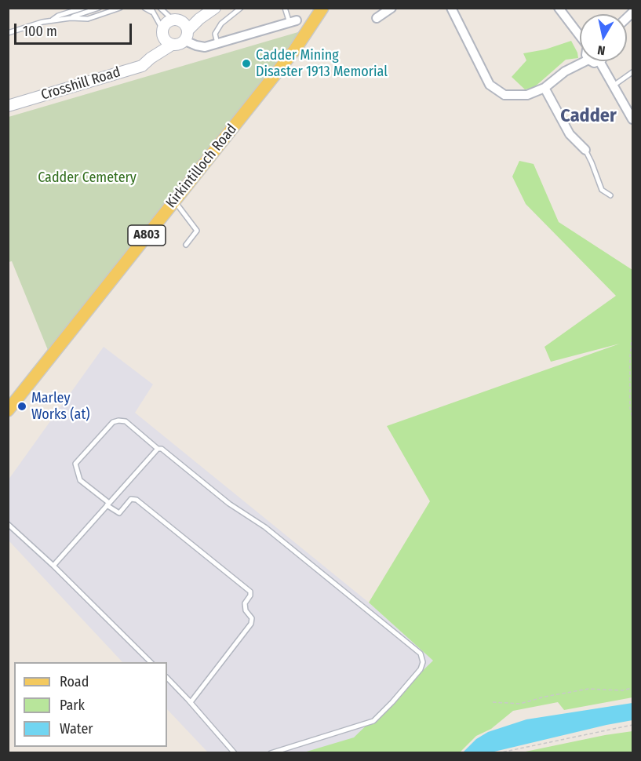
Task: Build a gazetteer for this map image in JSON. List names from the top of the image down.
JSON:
{
  "streets": {
    "main road": ["Crosshill Road", "Kirkintilloch Road", "A803"]
  },
  "districts": ["Cadder"],
  "parks": ["Cadder Cemetery"],
  "places": ["Cadder Mining Disaster 1913 Memorial", "Marley Works (at)"],
  "legend": ["Road", "Park", "Water"],
  "scale_bar": "100 m",
  "north": "bottom"
}
